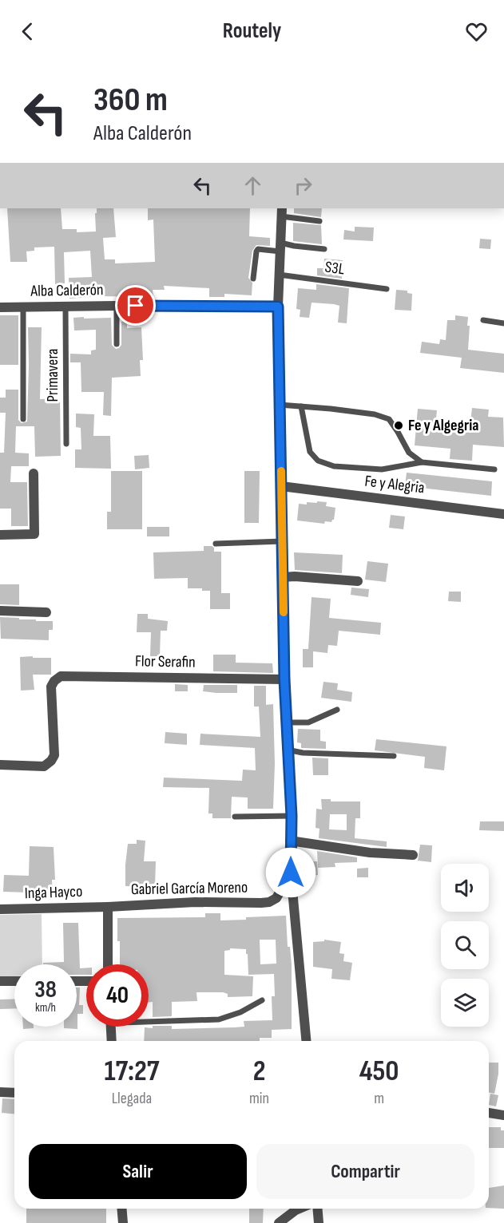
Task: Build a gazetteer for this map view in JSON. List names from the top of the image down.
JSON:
{
  "streets": {
    "street": [
      "Alba Calderón",
      "Fe y Alegria",
      "Flor Serafin",
      "Gabriel García Moreno",
      "Inga Hayco"
    ],
    "lane": ["S3L", "Primavera"]
  },
  "crossings": [
    ["Alba Calderón", "Primavera"],
    ["Gabriel García Moreno", "Inga Hayco"]
  ],
  "places": ["Fe y Algegria"],
  "page": {
    "header": "Routely",
    "turn": ["360 m", "Alba Calderón"],
    "speed": "38 km/h",
    "limit": "40",
    "eta": [
      "17:27",
      "Llegada",
      "2",
      "min",
      "450",
      "m"
    ],
    "buttons": ["Salir", "Compartir"]
  }
}
